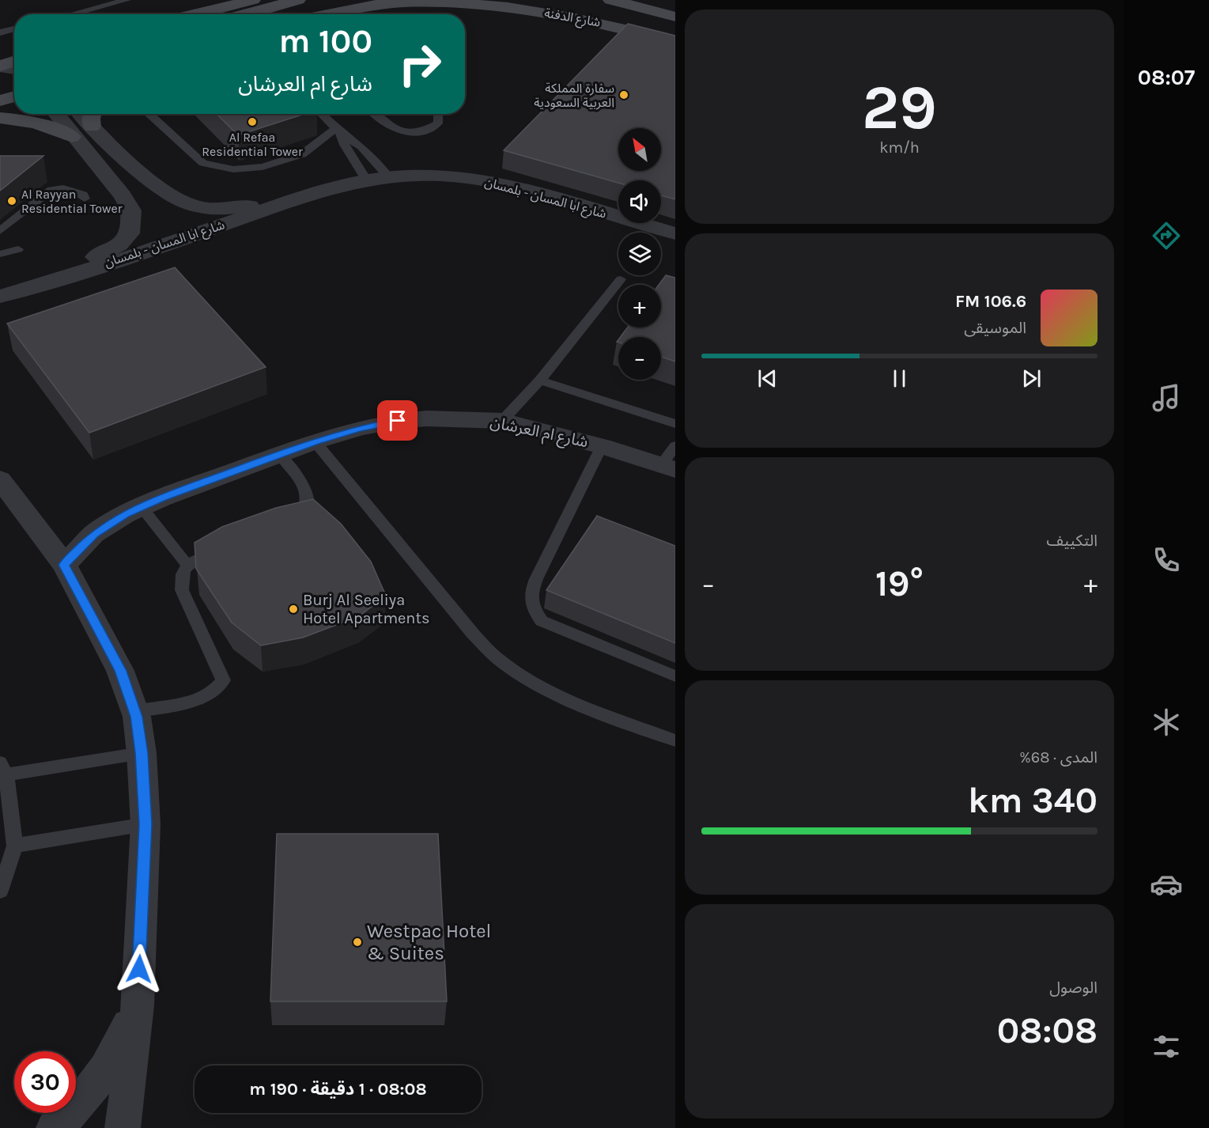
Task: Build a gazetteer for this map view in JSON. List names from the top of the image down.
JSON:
{
  "streets": {
    "main road": ["شارع الدفنة"],
    "street": ["شارع ابا المسان - بلمسان", "شارع ام العرشان"]
  },
  "places": [
    "سفارة المملكة العربية السعودية",
    "Al Refaa Residential Tower",
    "Al Rayyan Residential Tower",
    "Burj Al Seeliya Hotel Apartments",
    "Westpac Hotel & Suites"
  ],
  "north": "top left",
  "page": {
    "tabs": "08:07",
    "tile": [
      ["29", "km/h"],
      "التكييف",
      ["المدى · 68%", "340 km"],
      ["الوصول", "08:08"]
    ],
    "turn": ["100 m", "شارع ام العرشان"],
    "map_buttons": ["+", "−"],
    "song": ["106.6 FM", "الموسيقى"],
    "heat": ["−", "19°", "+"],
    "limit": "30",
    "trip": "08:08 · 1 دقيقة · 190 m"
  }
}
